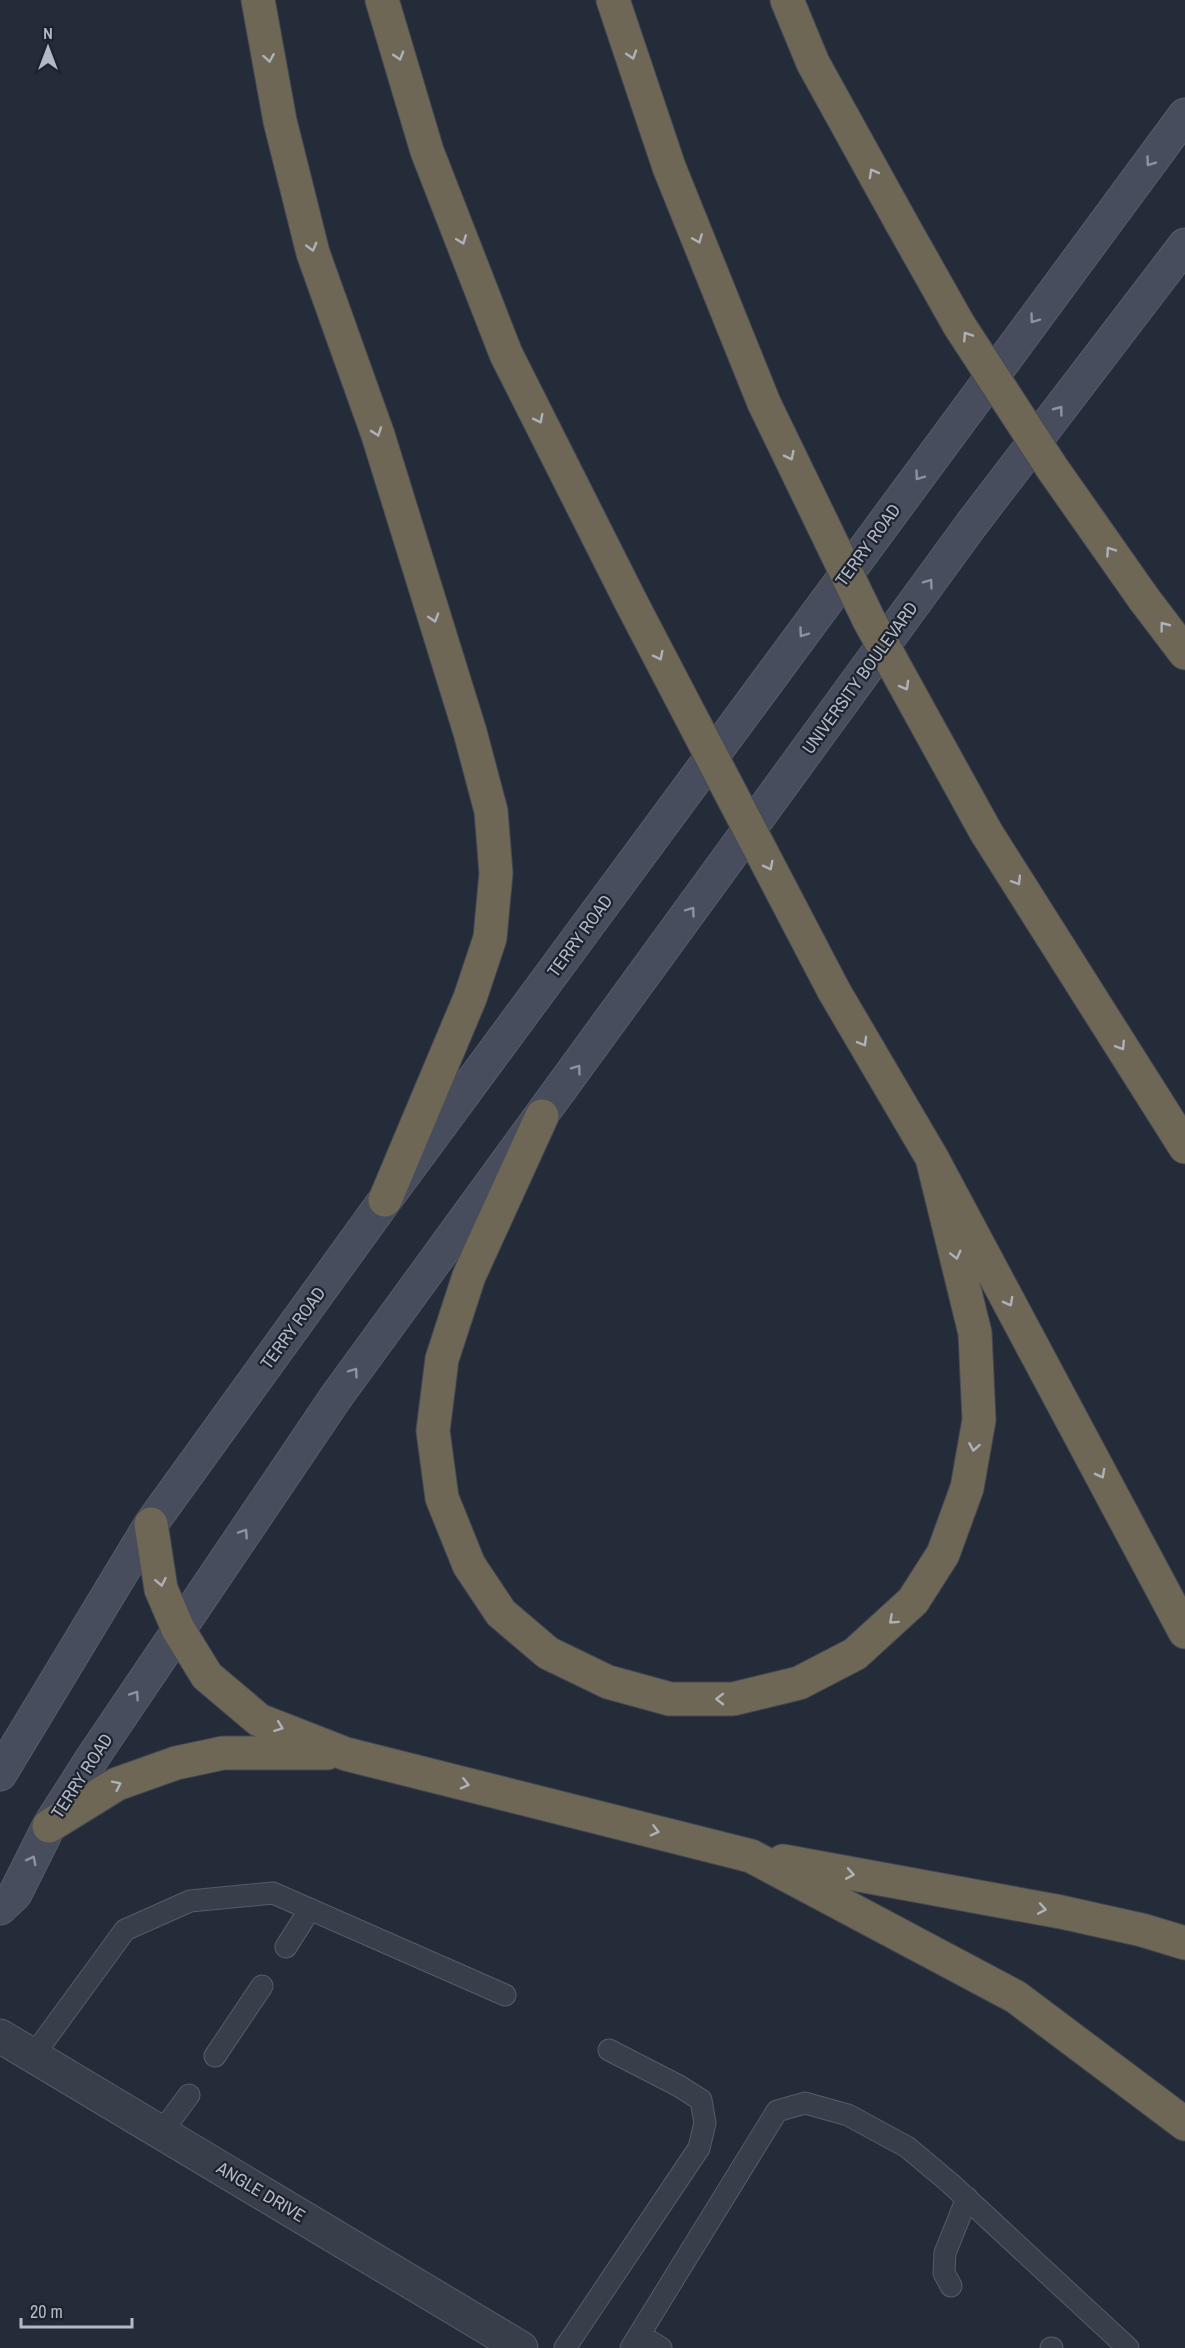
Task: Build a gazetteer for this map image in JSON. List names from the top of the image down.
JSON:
{
  "streets": {
    "main road": ["TERRY ROAD", "UNIVERSITY BOULEVARD"],
    "street": ["ANGLE DRIVE"]
  },
  "crossings": [
    ["TERRY ROAD", "UNIVERSITY BOULEVARD"]
  ],
  "one_way": ["UNIVERSITY BOULEVARD"],
  "scale_bar": "20 m",
  "north": "top"
}
